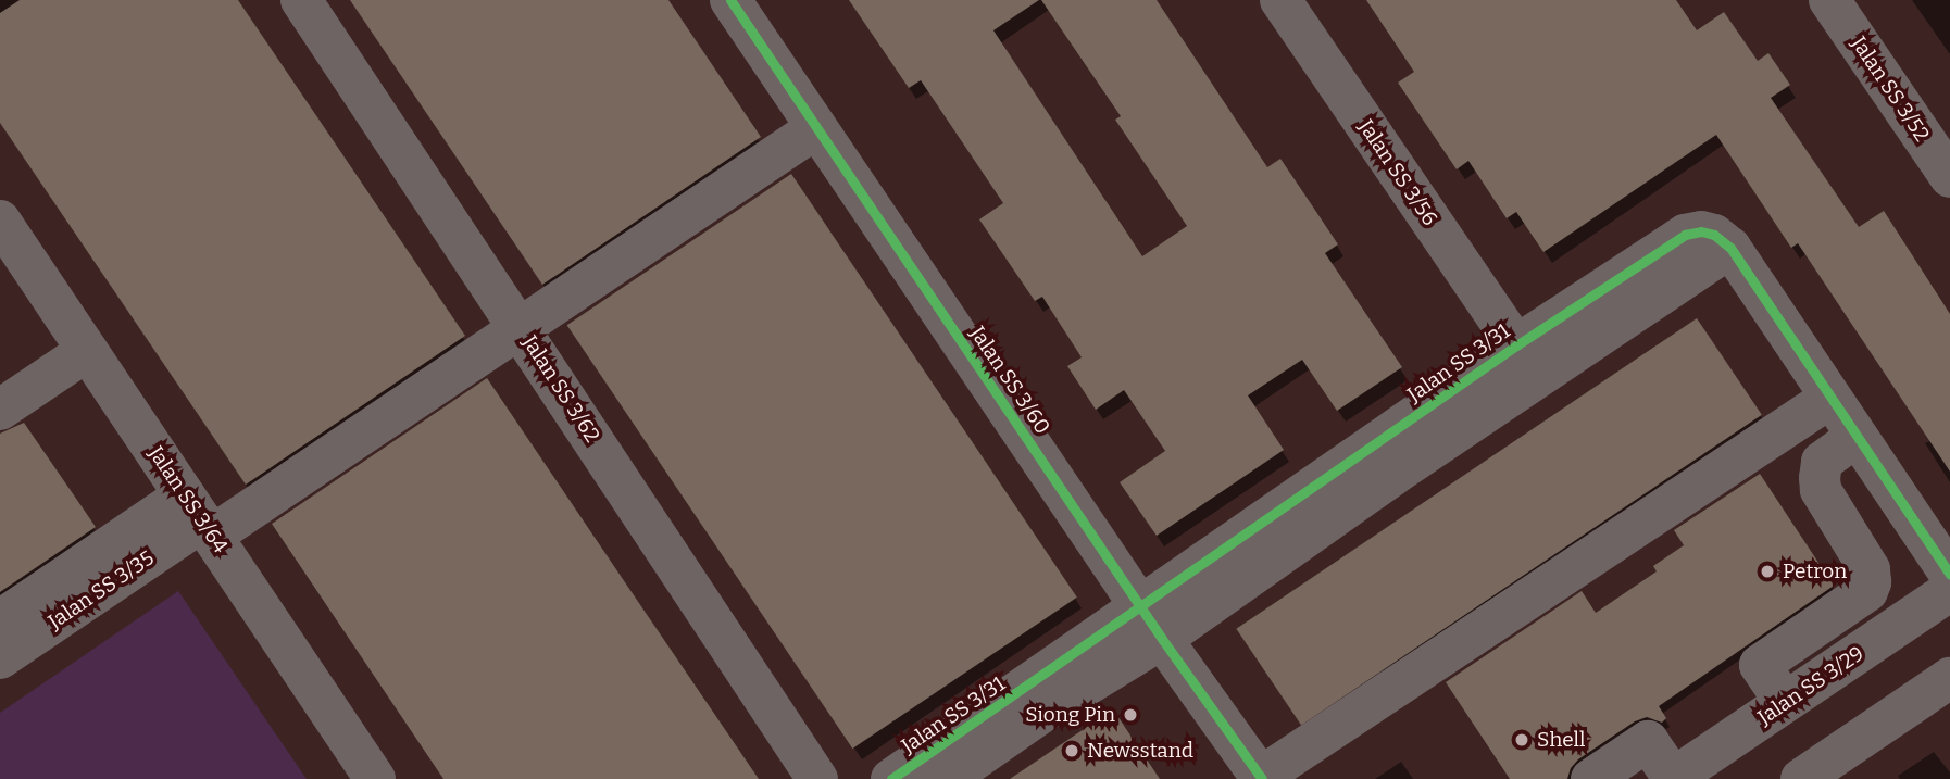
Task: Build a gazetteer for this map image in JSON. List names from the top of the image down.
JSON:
{
  "streets": {
    "street": [
      "Jalan SS 3/52",
      "Jalan SS 3/56",
      "Jalan SS 3/31",
      "Jalan SS 3/60",
      "Jalan SS 3/62",
      "Jalan SS 3/64",
      "Jalan SS 3/35",
      "Jalan SS 3/29"
    ]
  },
  "crossings": [
    ["Jalan SS 3/56", "Jalan SS 3/31"],
    ["Jalan SS 3/31", "Jalan SS 3/60"],
    ["Jalan SS 3/64", "Jalan SS 3/35"]
  ],
  "places": [
    "Petron",
    "Siong Pin",
    "Shell",
    "Newsstand"
  ]
}
